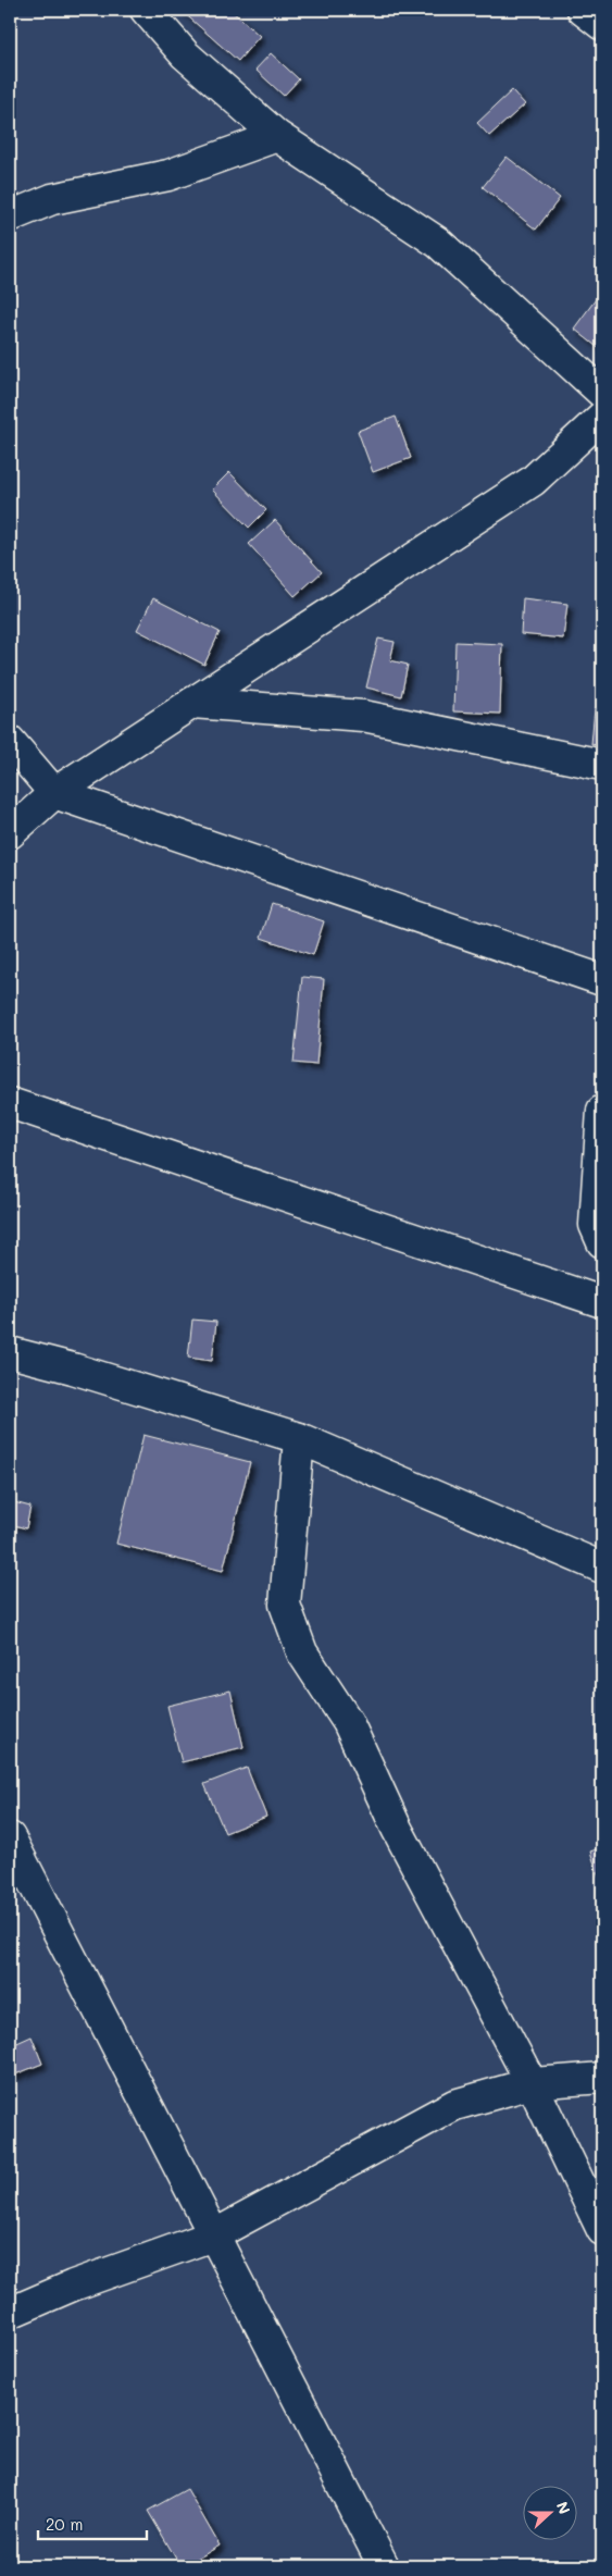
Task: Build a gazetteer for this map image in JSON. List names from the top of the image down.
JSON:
{
  "scale_bar": "20 m",
  "north": "right"
}
